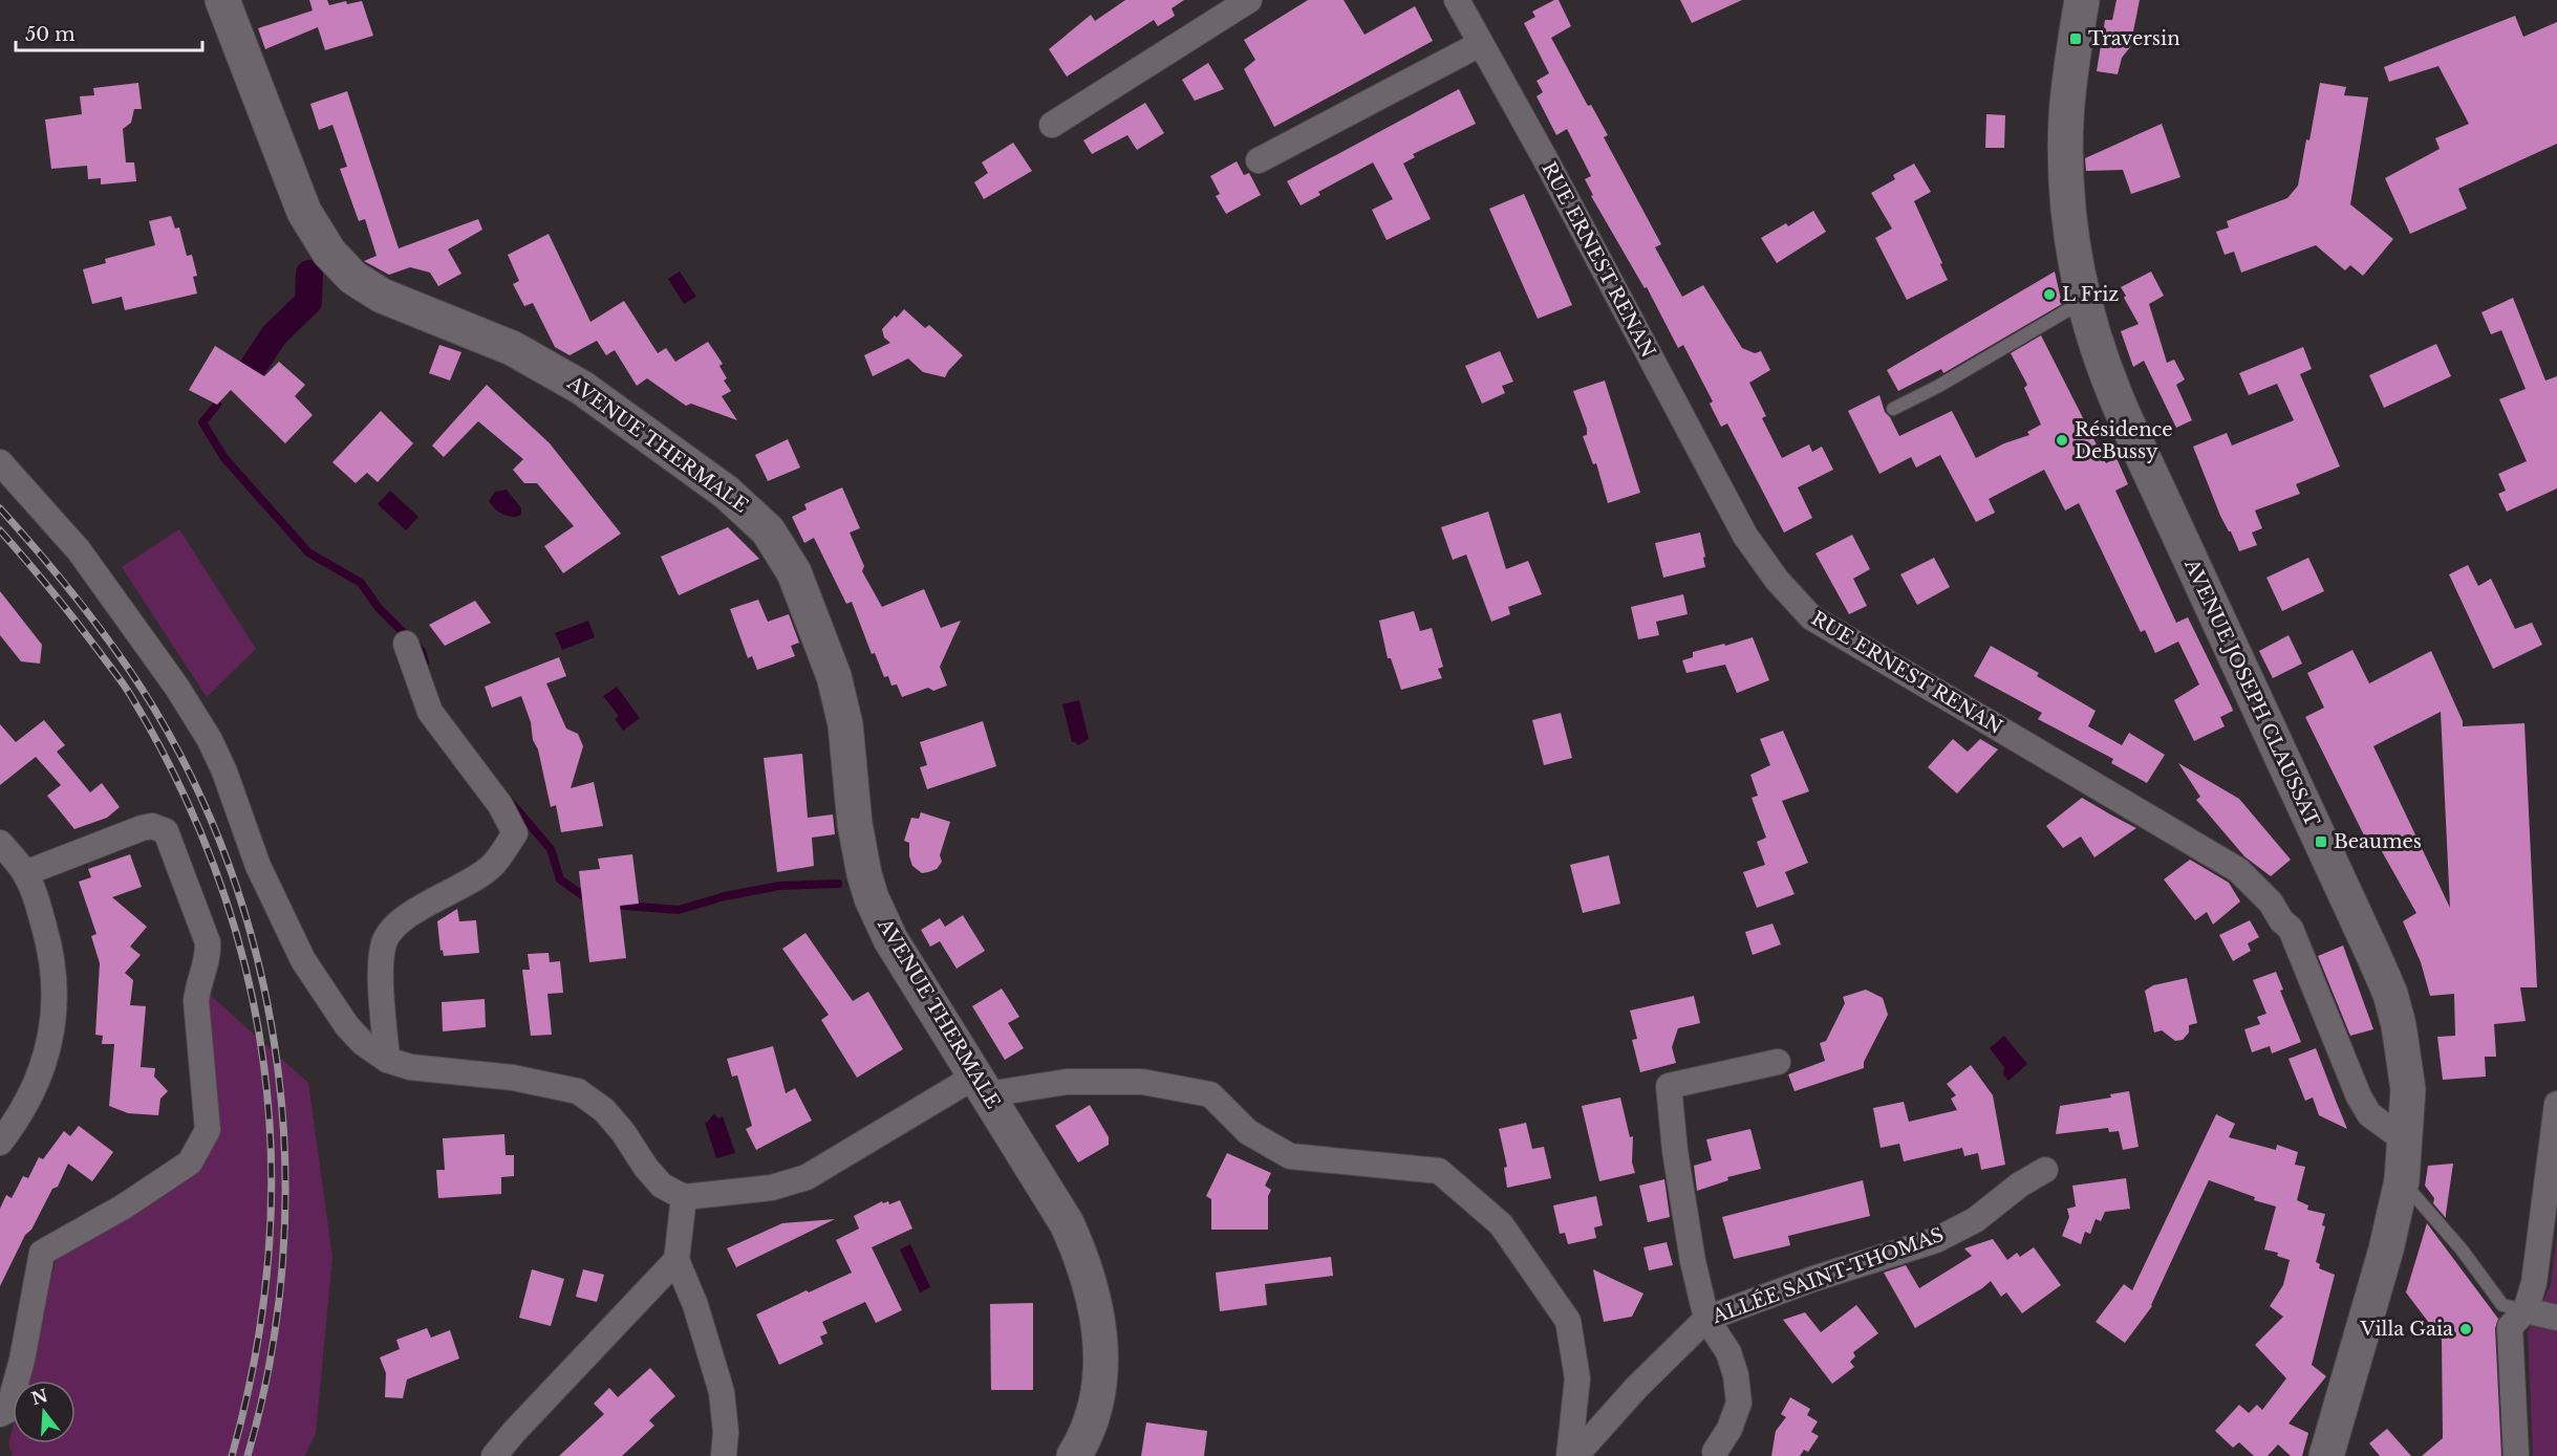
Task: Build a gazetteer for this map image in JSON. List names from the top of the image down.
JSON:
{
  "streets": {
    "main road": ["AVENUE THERMALE", "AVENUE JOSEPH CLAUSSAT"],
    "street": ["RUE ERNEST RENAN", "ALLÉE SAINT-THOMAS"]
  },
  "crossings": [
    ["RUE ERNEST RENAN", "AVENUE JOSEPH CLAUSSAT"]
  ],
  "places": {
    "transit": ["Traversin", "Beaumes"],
    "other": ["L Friz", "Résidence DeBussy", "Villa Gaia"]
  },
  "scale_bar": "50 m",
  "north": "top"
}
